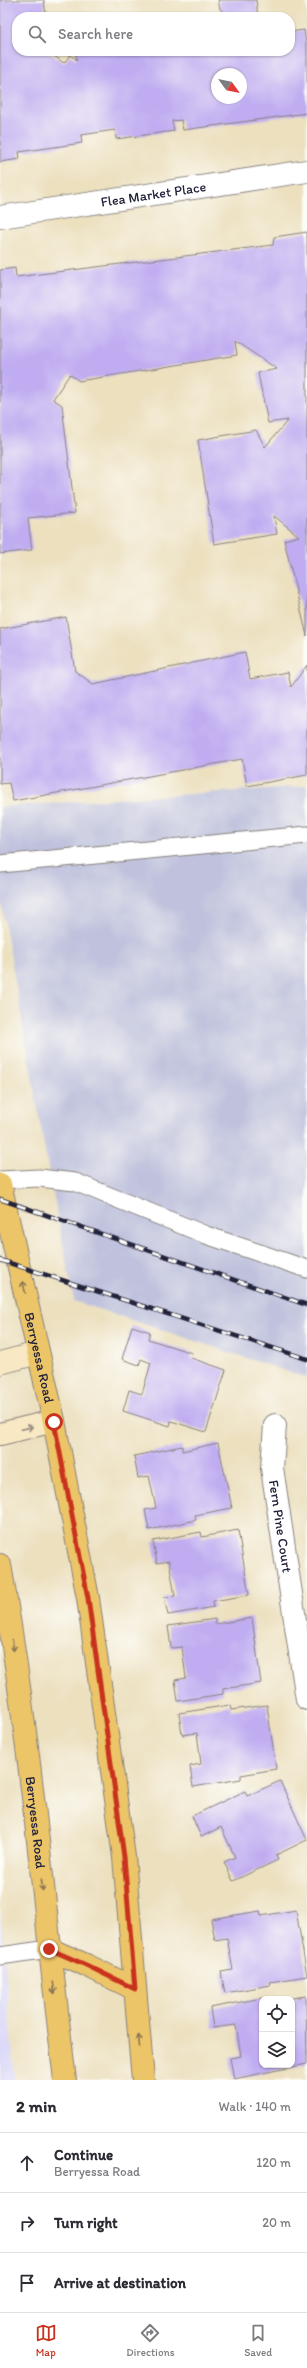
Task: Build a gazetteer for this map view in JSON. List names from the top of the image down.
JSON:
{
  "streets": {
    "main road": ["Berryessa Road"],
    "street": ["Flea Market Place", "Fern Pine Court"]
  },
  "north": "bottom right",
  "page": {
    "search": "Search here",
    "heading": ["2 min", "Walk · 140 m"],
    "list": [
      ["Continue", "Berryessa Road", "120 m"],
      ["Turn right", "20 m"],
      "Arrive at destination"
    ],
    "nav": ["Map", "Directions", "Saved"]
  }
}
